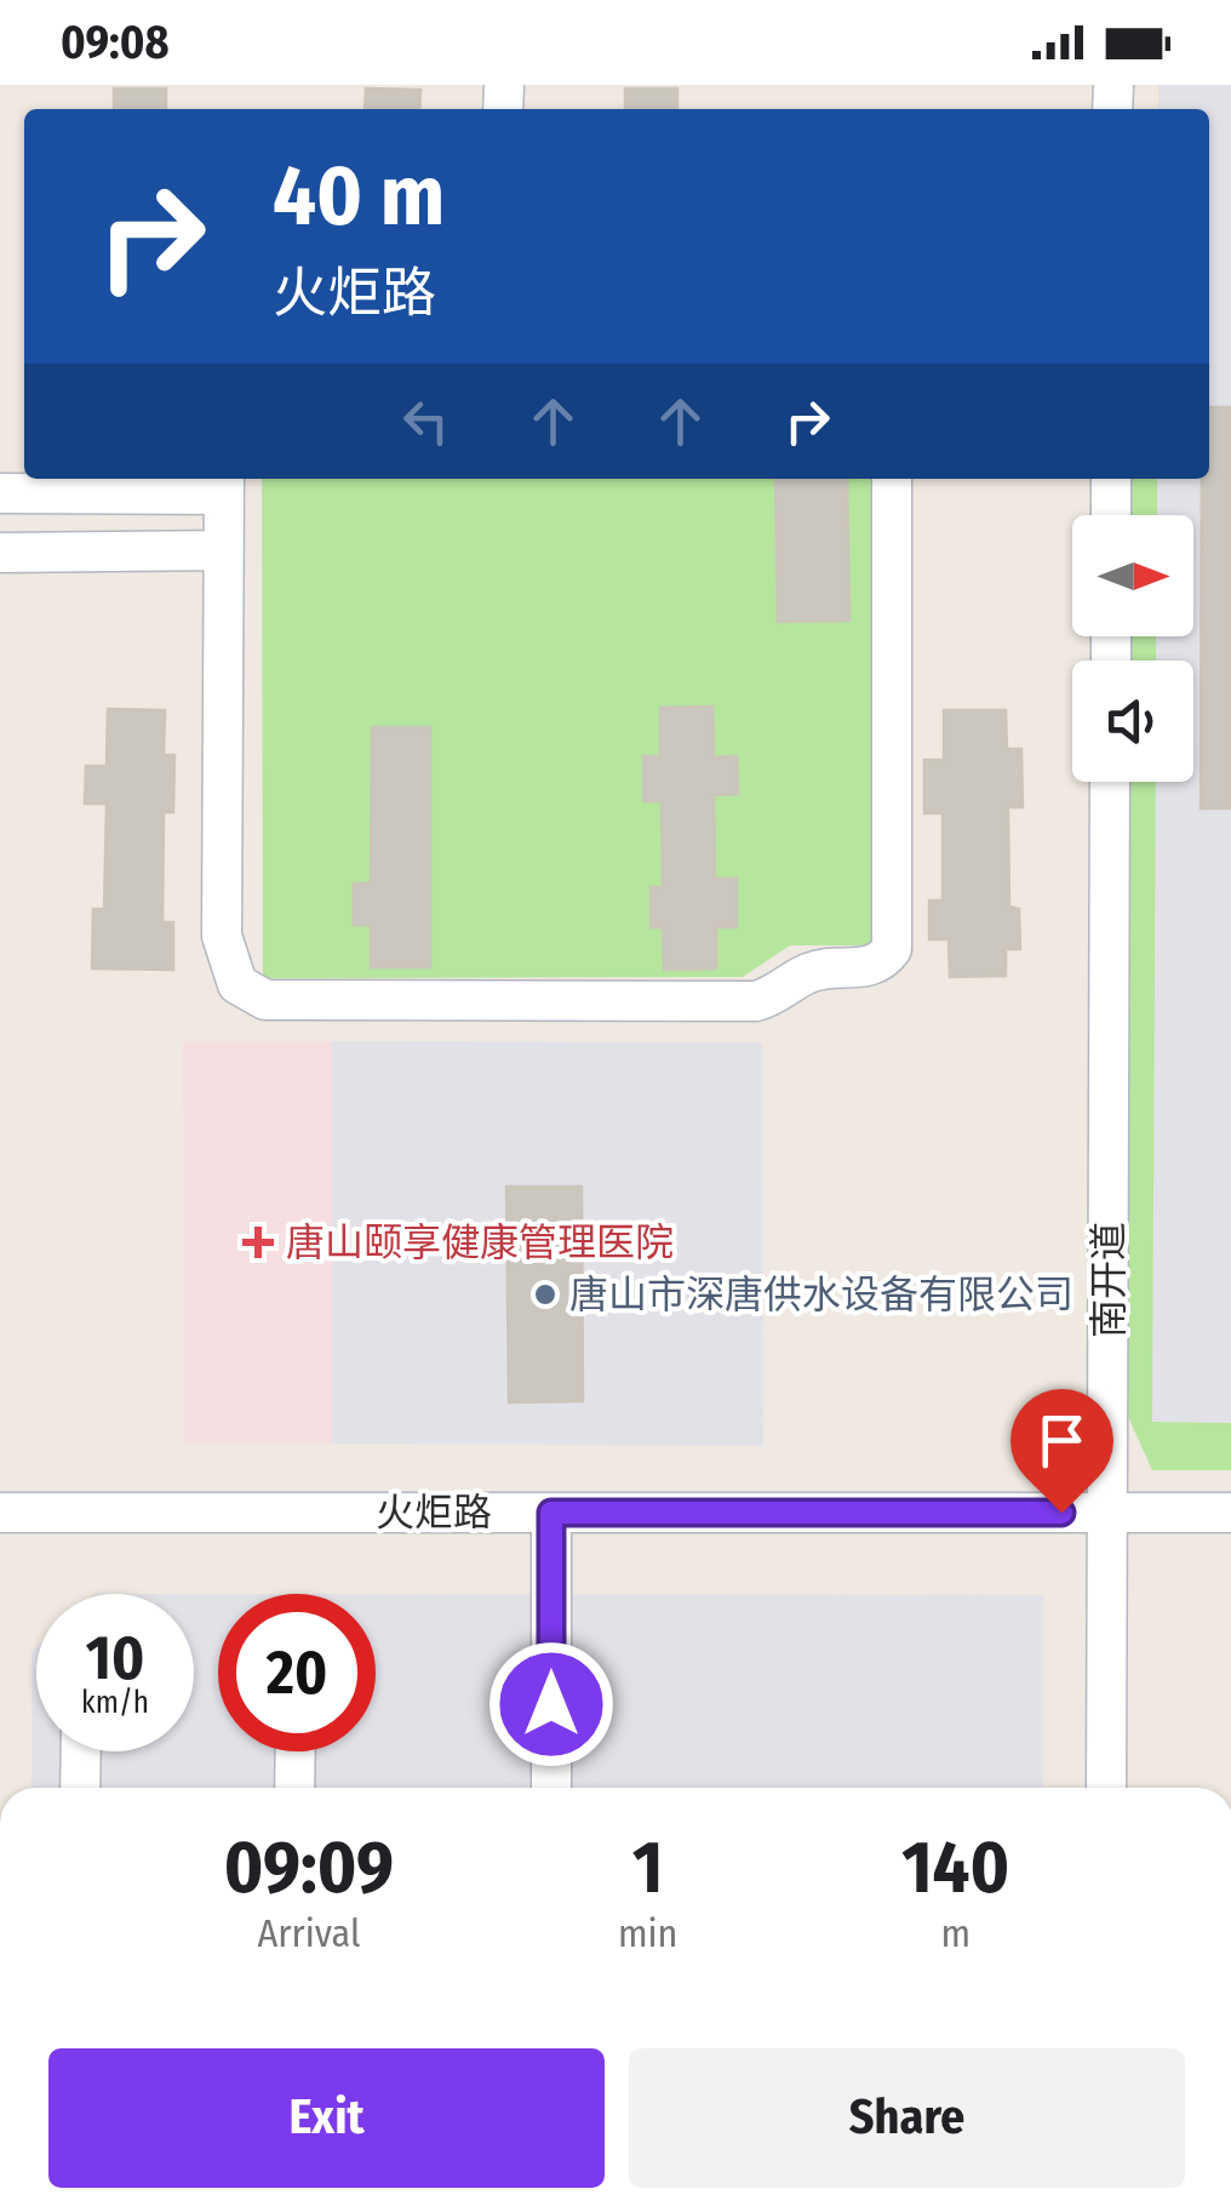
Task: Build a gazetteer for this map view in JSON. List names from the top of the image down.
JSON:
{
  "streets": {
    "street": ["南开道", "火炬路"]
  },
  "crossings": [
    ["南开道", "火炬路"]
  ],
  "places": {
    "health": ["唐山颐享健康管理医院"],
    "other": ["唐山市深唐供水设备有限公司"]
  },
  "north": "right",
  "page": {
    "status": "09:08",
    "turn": ["40 m", "火炬路"],
    "speed": "10 km/h",
    "limit": "20",
    "eta": [
      "09:09",
      "Arrival",
      "1",
      "min",
      "140",
      "m"
    ],
    "buttons": ["Exit", "Share"]
  }
}
